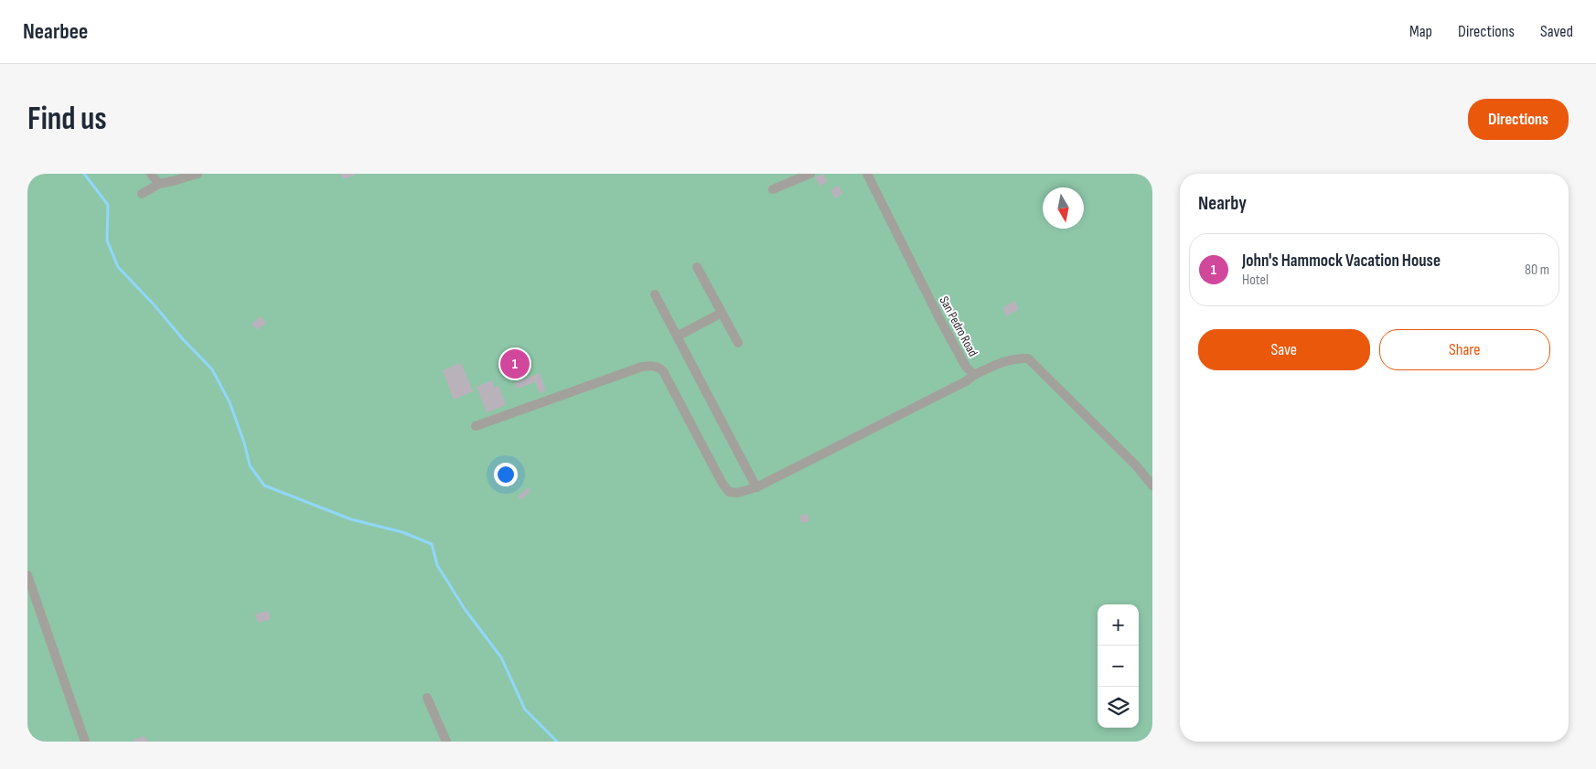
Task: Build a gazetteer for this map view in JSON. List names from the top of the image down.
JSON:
{
  "streets": {
    "street": ["San Pedro Road"]
  },
  "north": "bottom",
  "page": {
    "header": "Nearbee",
    "nav": ["Map", "Directions", "Saved"],
    "buttons": [
      "Directions",
      ["Save", "Share"]
    ],
    "title": "Find us",
    "heading": "Nearby",
    "list": [
      {
        "mark": "1",
        "name": "John's Hammock Vacation House",
        "note": "Hotel",
        "value": "80 m"
      }
    ],
    "pins": "1",
    "map_buttons": ["+", "−"]
  }
}
